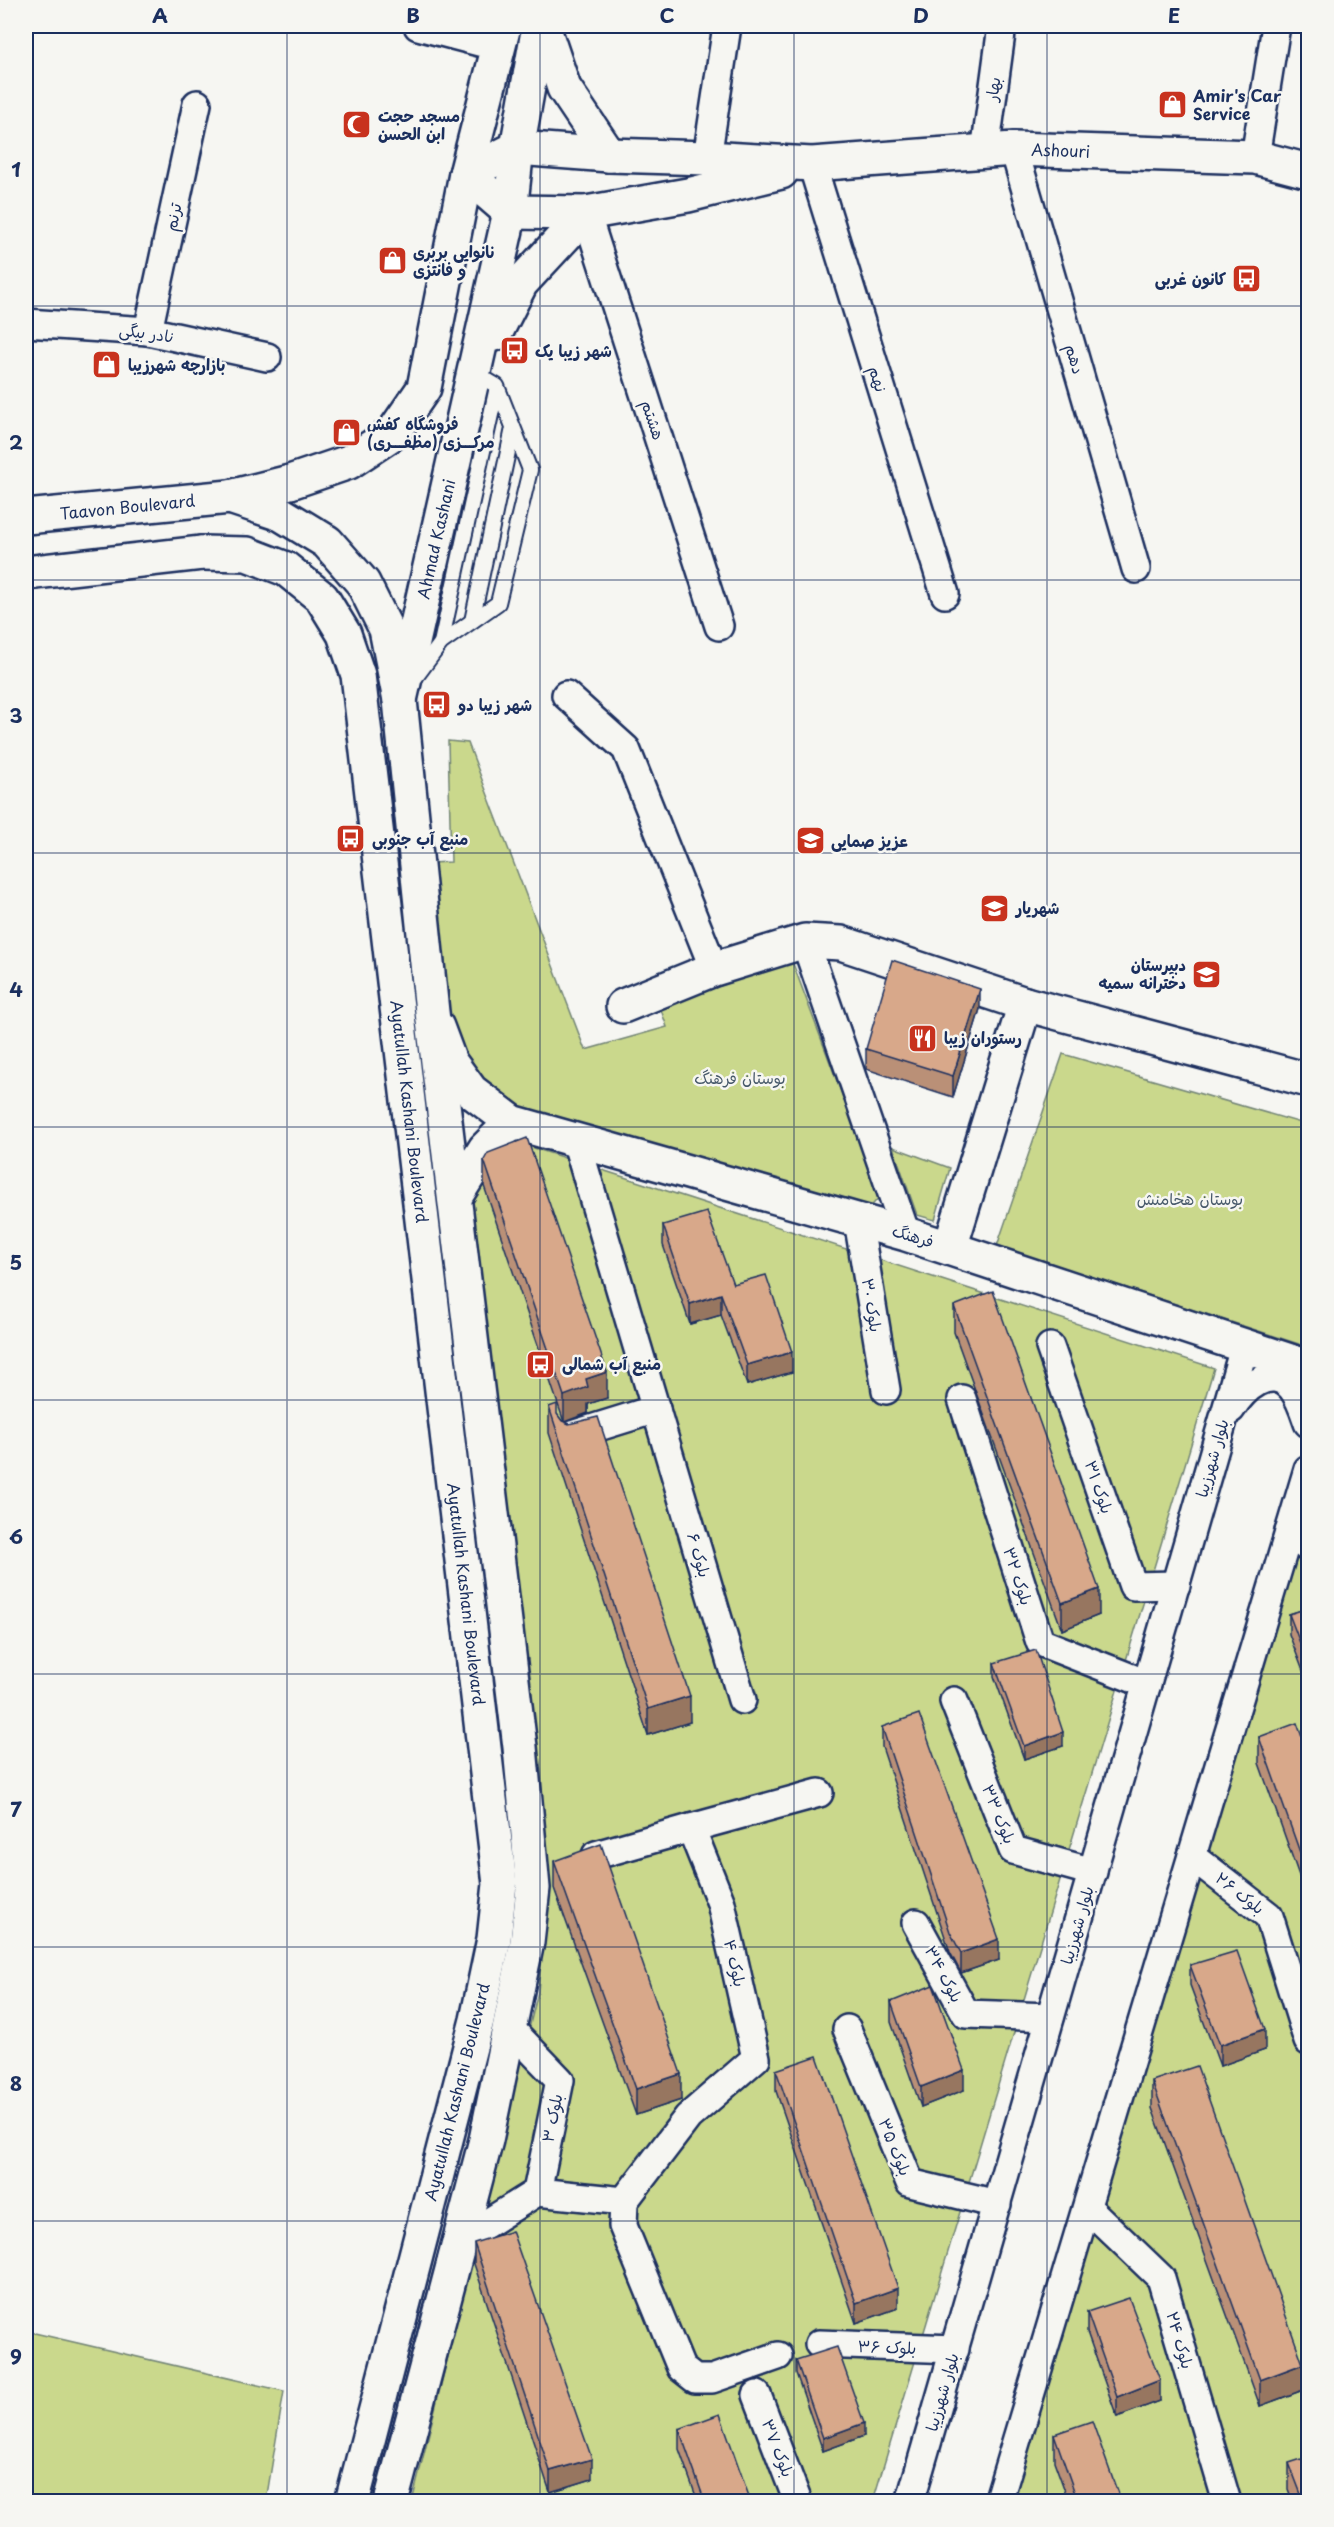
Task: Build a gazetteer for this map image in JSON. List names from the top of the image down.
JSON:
{
  "streets": {
    "main road": [
      "Ashouri",
      "Taavon Boulevard",
      "Ahmad Kashani",
      "Ayatullah Kashani Boulevard",
      "فرهنگ"
    ],
    "street": [
      "بهار",
      "ترنم",
      "نادر بیگی",
      "دهم",
      "نهم",
      "هشتم",
      "بلوک ۳۰",
      "بلوار شهرزیبا",
      "بلوک ۳۱",
      "بلوک ۶",
      "بلوک ۳۲",
      "بلوک ۳۳",
      "بلوک ۲۶",
      "بلوک ۴",
      "بلوک ۳۴",
      "بلوک ۳",
      "بلوک ۳۵",
      "بلوک ۲۴",
      "بلوک ۳۶",
      "بلوک ۳۷"
    ]
  },
  "crossings": [
    ["بهار", "Ashouri"],
    ["بهار", "دهم"],
    ["Ashouri", "دهم"],
    ["Ashouri", "نهم"],
    ["ترنم", "نادر بیگی"],
    ["Ahmad Kashani", "Ayatullah Kashani Boulevard"],
    ["Ayatullah Kashani Boulevard", "بلوک ۳"],
    ["فرهنگ", "بلوک ۳۰"],
    ["فرهنگ", "بلوار شهرزیبا"],
    ["فرهنگ", "بلوک ۶"],
    ["بلوار شهرزیبا", "بلوک ۳۱"],
    ["بلوار شهرزیبا", "بلوک ۳۲"],
    ["بلوار شهرزیبا", "بلوک ۳۳"],
    ["بلوار شهرزیبا", "بلوک ۳۴"],
    ["بلوار شهرزیبا", "بلوک ۳۵"],
    ["بلوار شهرزیبا", "بلوک ۳۶"]
  ],
  "parks": ["بوستان فرهنگ", "بوستان هخامنش"],
  "places": {
    "shop": [
      "Amir's Car Service",
      "نانوایی بربری و فانتزی",
      "بازارچه شهرزیبا",
      "فروشگاه کفش مرکـــزی (مظفـــری)"
    ],
    "mosque": ["مسجد حجت ابن الحسن"],
    "bus stop": [
      "کانون غربی",
      "شهر زیبا یک",
      "شهر زیبا دو",
      "منبع آب جنوبی",
      "منبع آب شمالی"
    ],
    "school or university": ["عزیز صمایی", "شهریار", "دبیرستان دخترانه سمیه"],
    "restaurant": ["رستوران زیبا"]
  },
  "grid": {
    "columns": [
      "A",
      "B",
      "C",
      "D",
      "E"
    ],
    "rows": [
      "1",
      "2",
      "3",
      "4",
      "5",
      "6",
      "7",
      "8",
      "9"
    ]
  }
}
